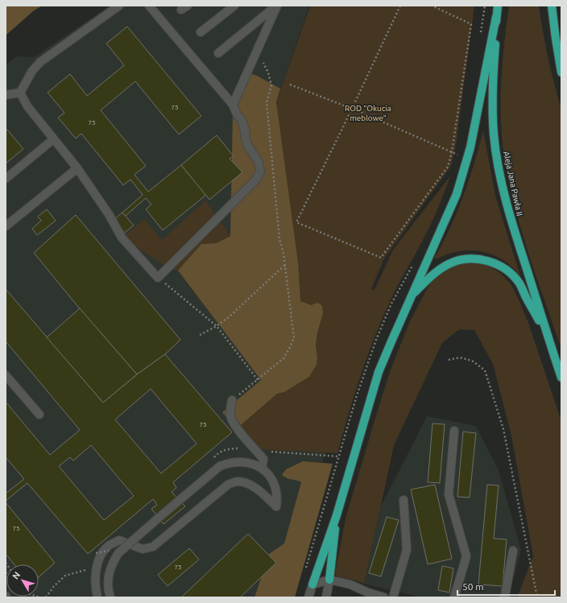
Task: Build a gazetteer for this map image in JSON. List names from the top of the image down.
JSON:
{
  "streets": {
    "main road": ["Aleja Jana Pawła II"]
  },
  "parks": ["ROD \"Okucia meblowe\""],
  "house_numbers": [
    "75",
    "75",
    "75",
    "75",
    "75"
  ],
  "scale_bar": "50 m",
  "north": "top left"
}
